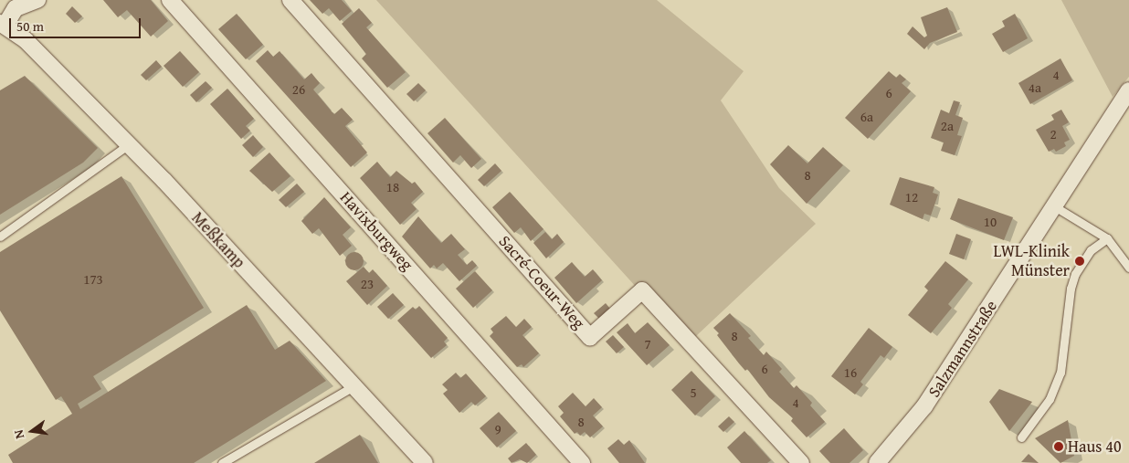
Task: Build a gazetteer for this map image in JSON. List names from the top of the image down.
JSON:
{
  "streets": {
    "street": [
      "Havixburgweg",
      "Meßkamp",
      "Sacré-Coeur-Weg",
      "Salzmannstraße"
    ]
  },
  "places": ["LWL-Klinik Münster", "Haus 40"],
  "house_numbers": [
    "4",
    "4a",
    "26",
    "6",
    "6a",
    "2a",
    "2",
    "8",
    "18",
    "12",
    "10",
    "173",
    "23",
    "8",
    "7",
    "6",
    "16",
    "5",
    "4",
    "8",
    "9"
  ],
  "scale_bar": "50 m",
  "north": "left"
}
